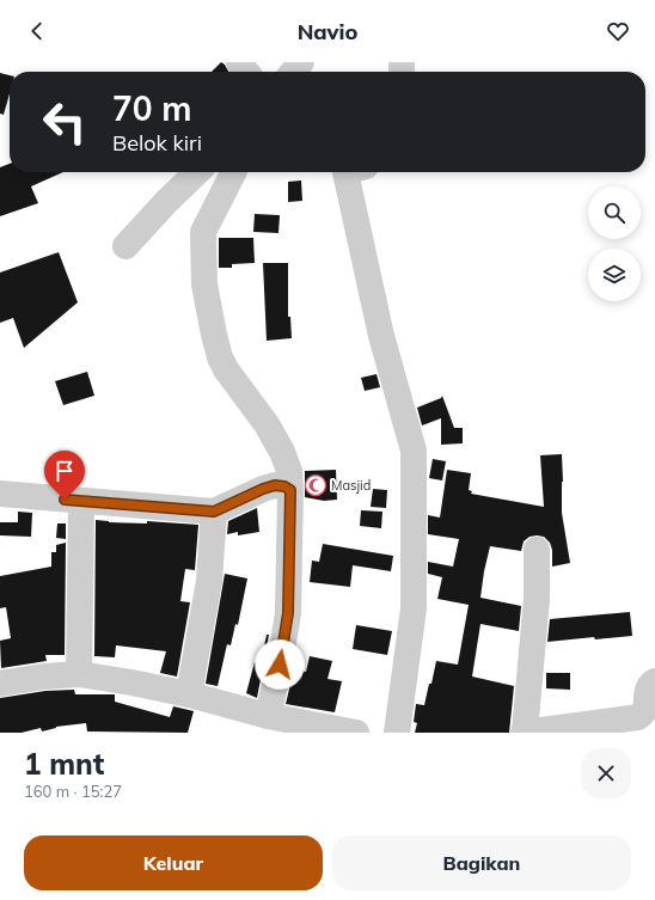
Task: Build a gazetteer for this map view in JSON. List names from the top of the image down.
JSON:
{
  "places": {
    "mosque": ["Masjid"]
  },
  "page": {
    "header": "Navio",
    "turn": ["70 m", "Belok kiri"],
    "heading": ["1 mnt", "160 m · 15:27"],
    "buttons": ["Keluar", "Bagikan"]
  }
}
